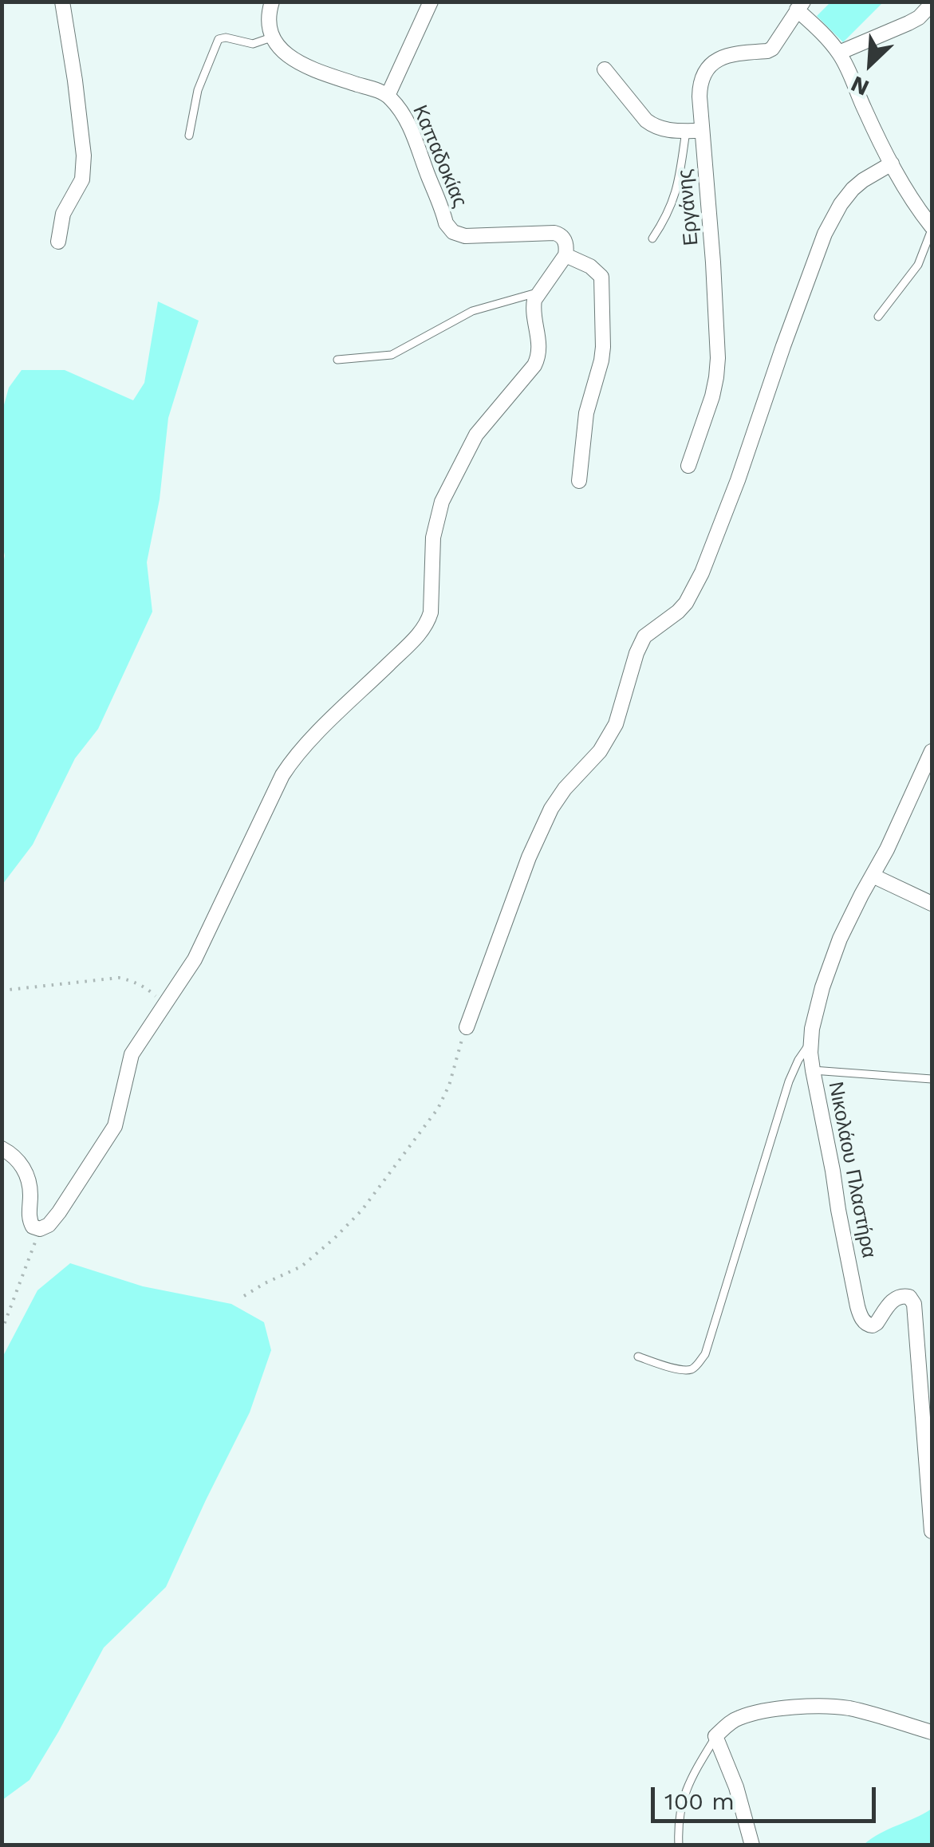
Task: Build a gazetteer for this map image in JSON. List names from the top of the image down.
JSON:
{
  "streets": {
    "street": ["Καπαδοκίας", "Εργάνης", "Νικολάου Πλαστήρα"]
  },
  "scale_bar": "100 m",
  "north": "bottom left"
}
